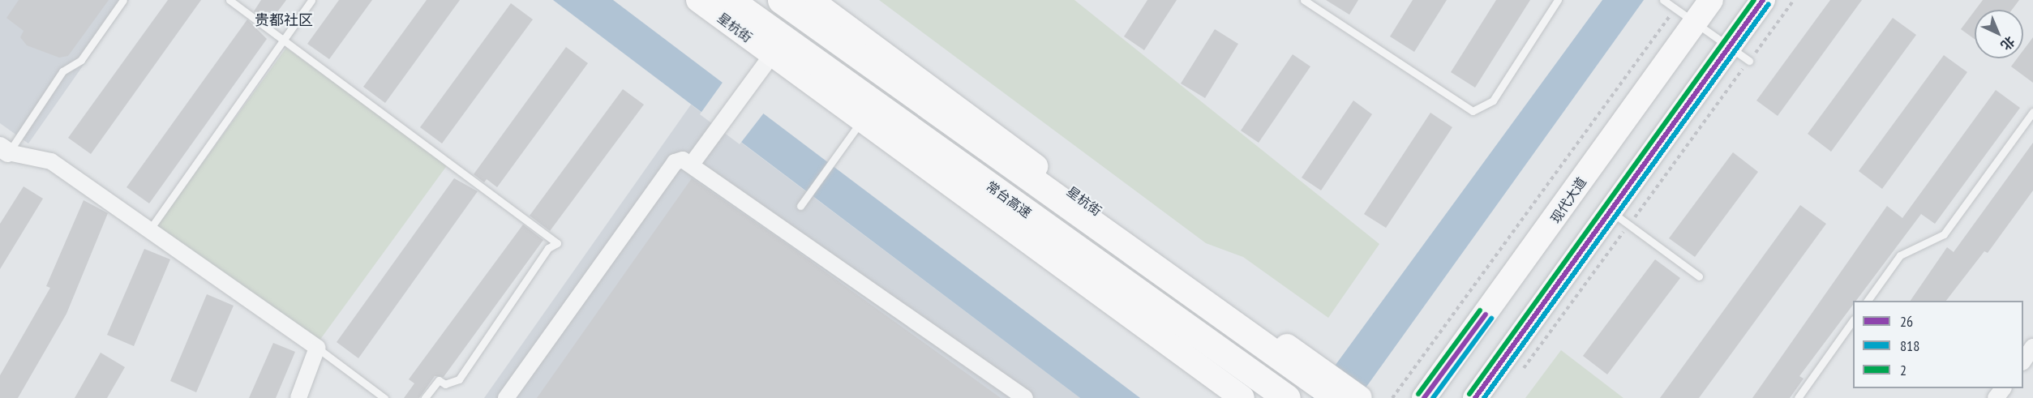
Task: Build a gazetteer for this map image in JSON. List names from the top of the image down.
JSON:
{
  "streets": {
    "highway": ["常台高速"],
    "main road": ["星杭街", "现代大道"]
  },
  "districts": ["贵都社区"],
  "lines": ["transit line 26", "transit line 2", "transit line 818"],
  "legend": ["26", "818", "2"],
  "north": "bottom right"
}
